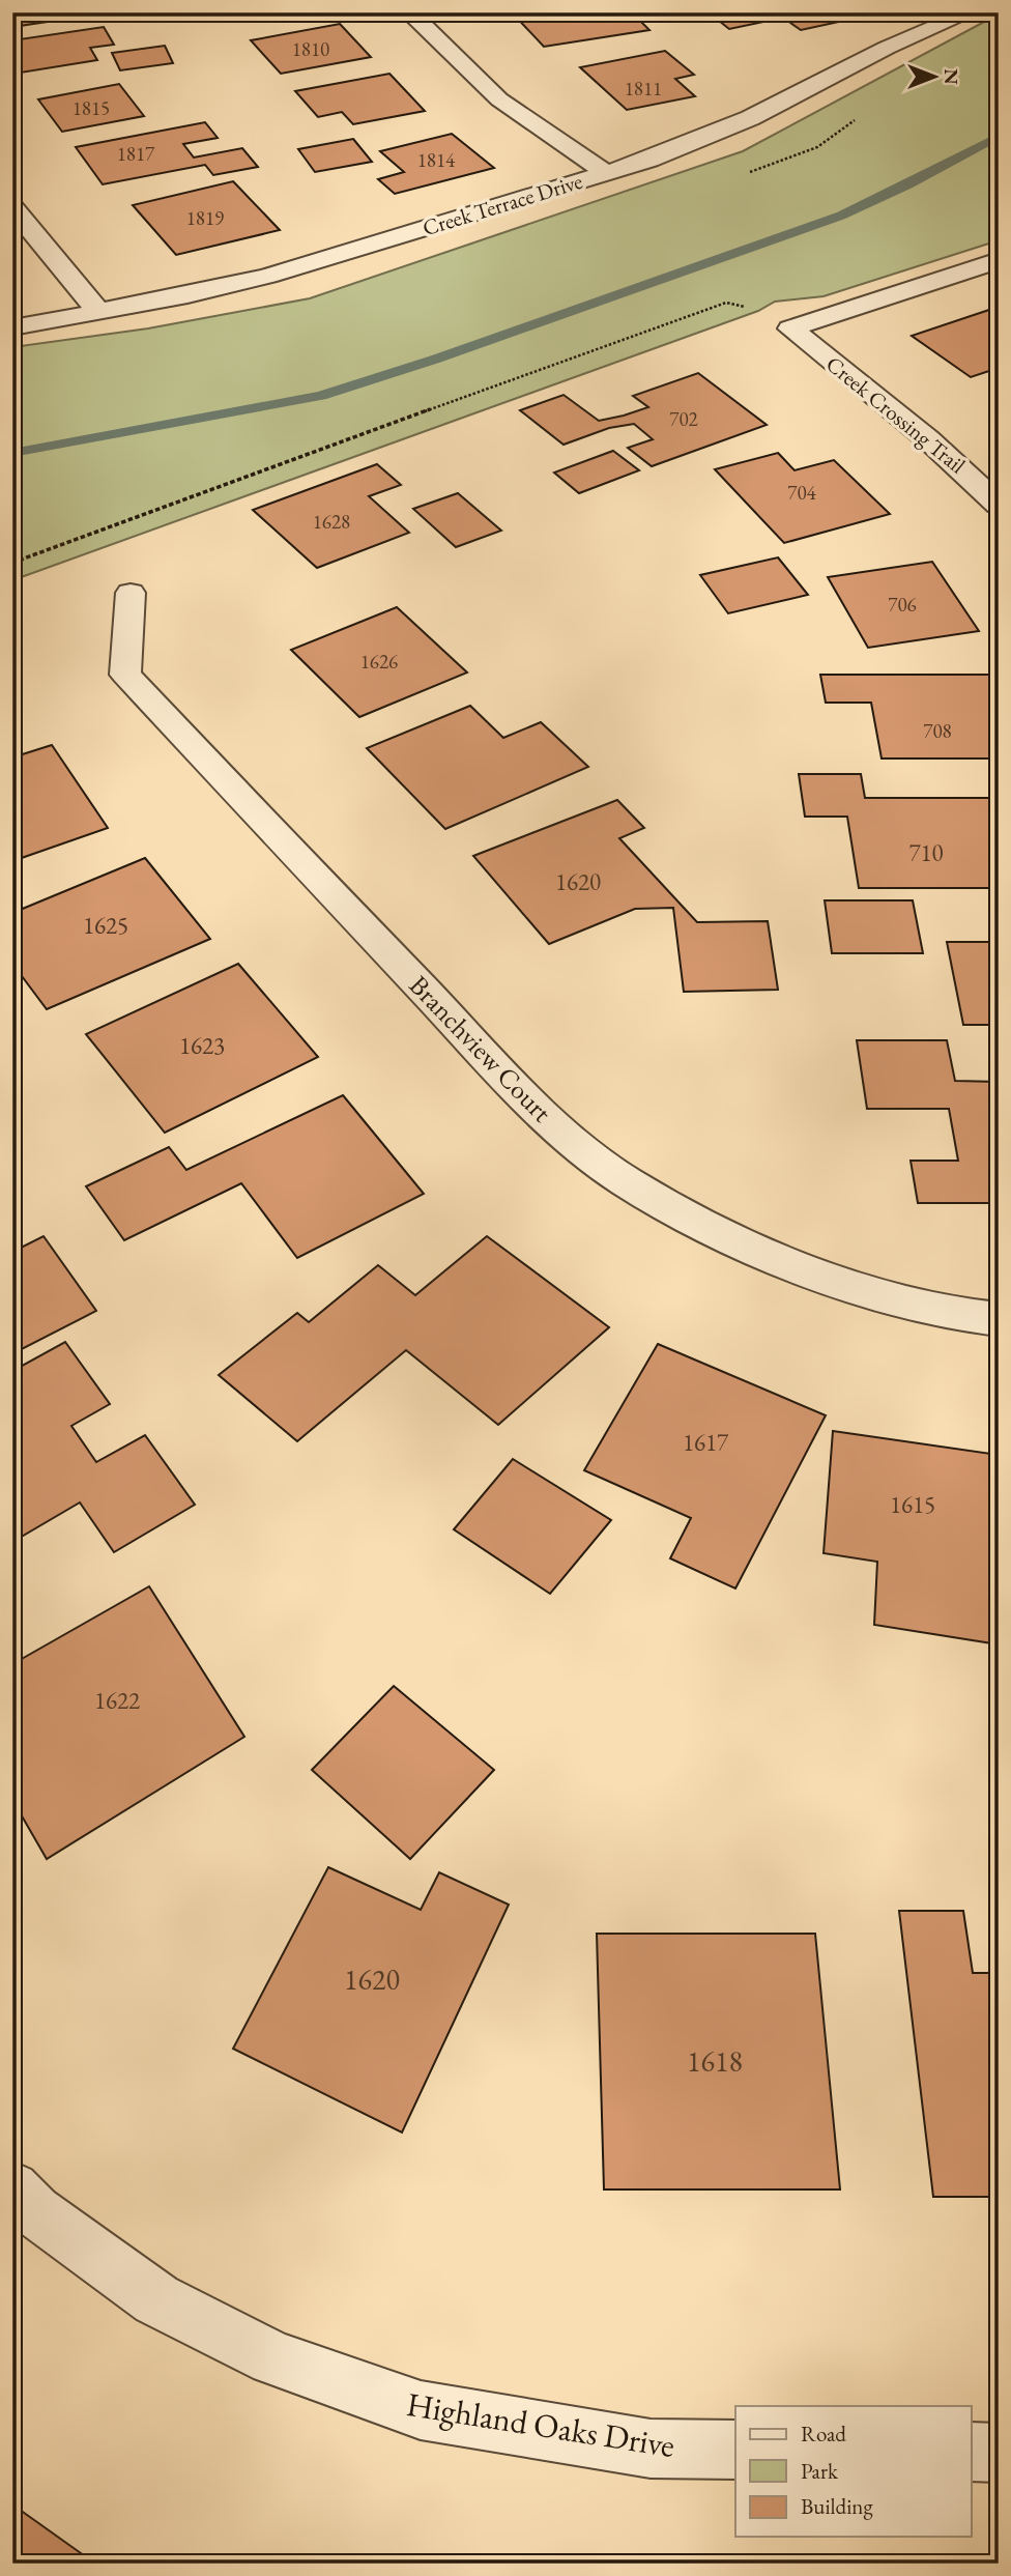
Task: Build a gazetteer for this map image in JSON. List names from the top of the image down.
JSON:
{
  "streets": {
    "street": [
      "Creek Terrace Drive",
      "Creek Crossing Trail",
      "Branchview Court",
      "Highland Oaks Drive"
    ]
  },
  "house_numbers": [
    "1810",
    "1811",
    "1815",
    "1817",
    "1814",
    "1819",
    "702",
    "704",
    "1628",
    "706",
    "1626",
    "708",
    "710",
    "1620",
    "1625",
    "1623",
    "1617",
    "1615",
    "1622",
    "1620",
    "1618"
  ],
  "legend": ["Road", "Park", "Building"],
  "north": "right"
}
